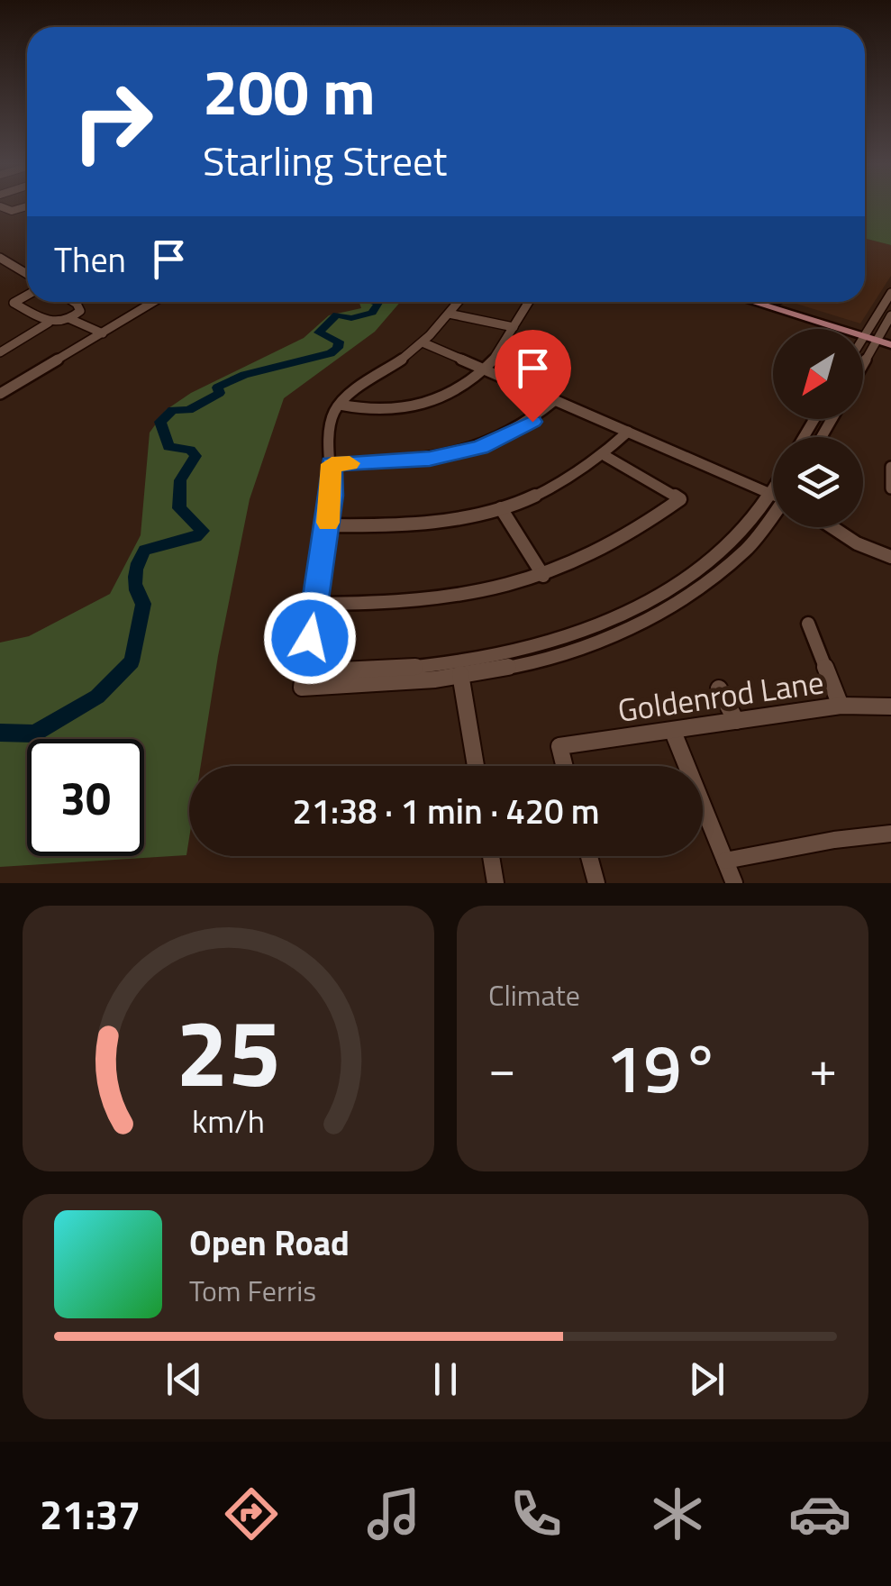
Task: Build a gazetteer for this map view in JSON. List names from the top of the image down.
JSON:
{
  "streets": {
    "street": ["Goldenrod Lane"]
  },
  "north": "bottom left",
  "page": {
    "turn": ["200 m", "Starling Street"],
    "then": "Then",
    "limit": "30",
    "trip": "21:38 · 1 min · 420 m",
    "tile": "Climate",
    "heat": ["−", "19°", "+"],
    "song": ["Open Road", "Tom Ferris"],
    "tabs": "21:37",
    "gauge": ["25", "km/h"]
  }
}
